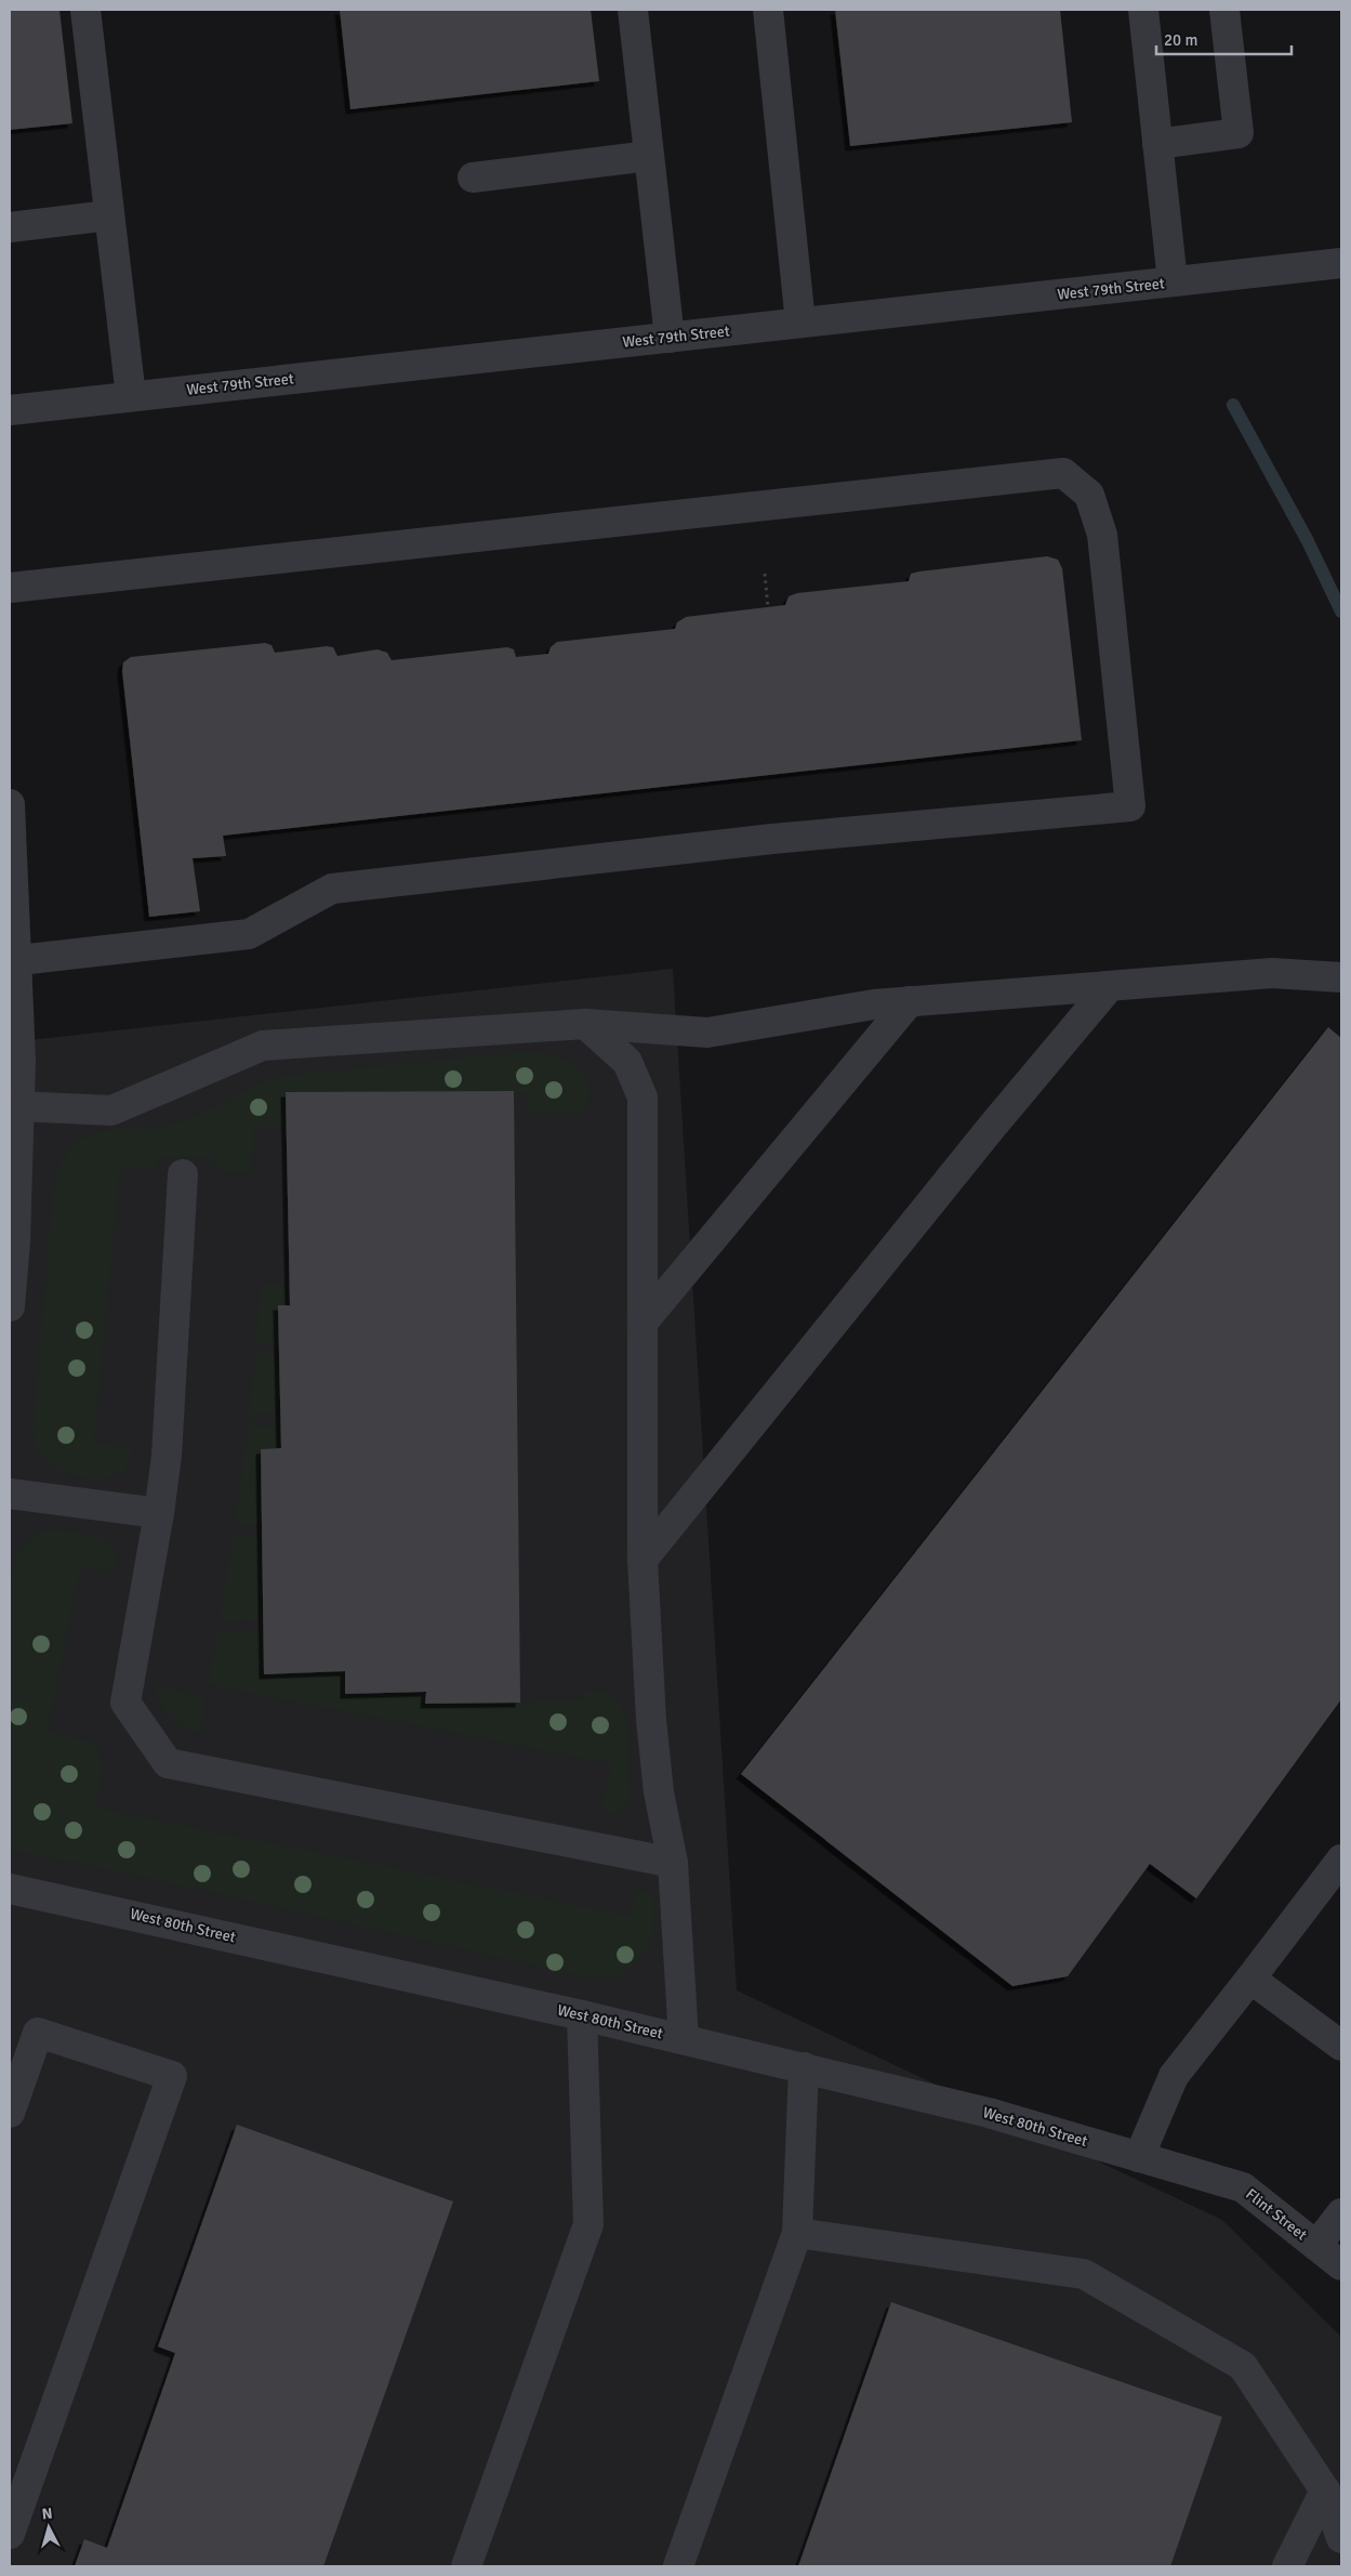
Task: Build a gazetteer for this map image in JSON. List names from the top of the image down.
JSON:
{
  "streets": {
    "street": ["West 79th Street", "West 80th Street", "Flint Street"]
  },
  "crossings": [
    ["West 80th Street", "Flint Street"]
  ],
  "scale_bar": "20 m",
  "north": "top"
}
